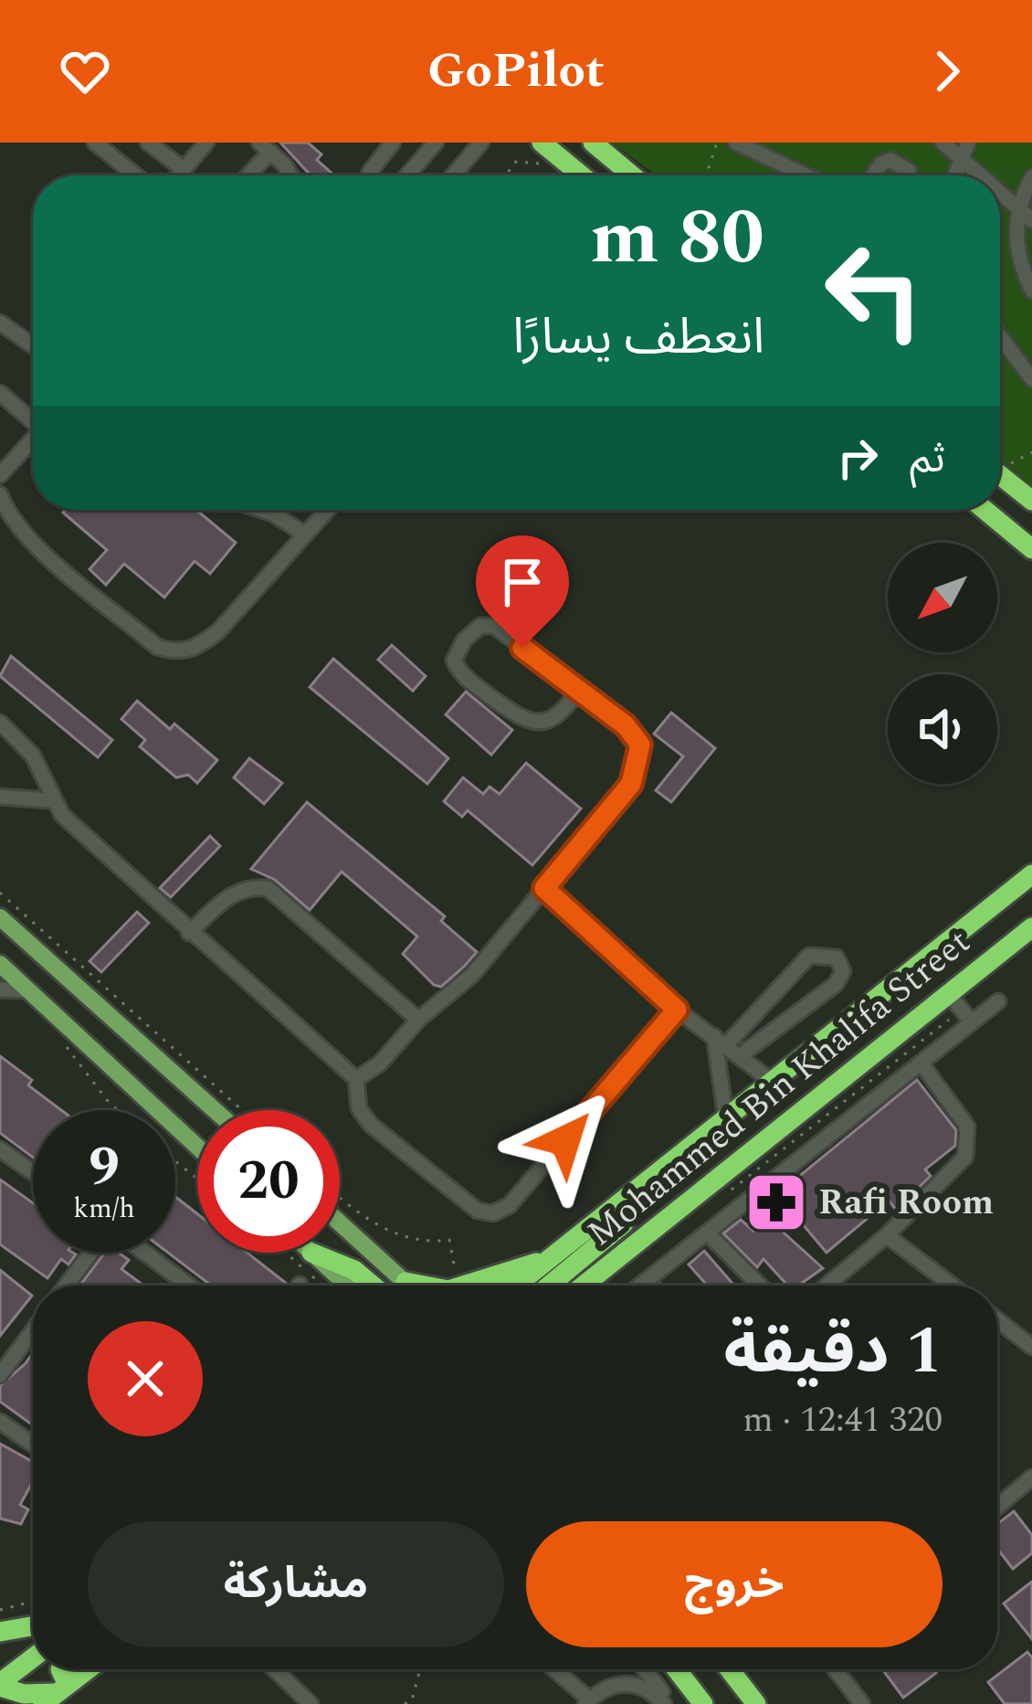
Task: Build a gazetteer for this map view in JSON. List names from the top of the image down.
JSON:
{
  "streets": {
    "highway": ["Mohammed Bin Khalifa Street"]
  },
  "places": {
    "pharmacy": ["Rafi Room"]
  },
  "north": "bottom left",
  "page": {
    "header": "GoPilot",
    "turn": ["80 m", "انعطف يسارًا"],
    "then": "ثم",
    "speed": "9 km/h",
    "limit": "20",
    "heading": ["1 دقيقة", "320 m · 12:41"],
    "buttons": ["خروج", "مشاركة"]
  }
}
